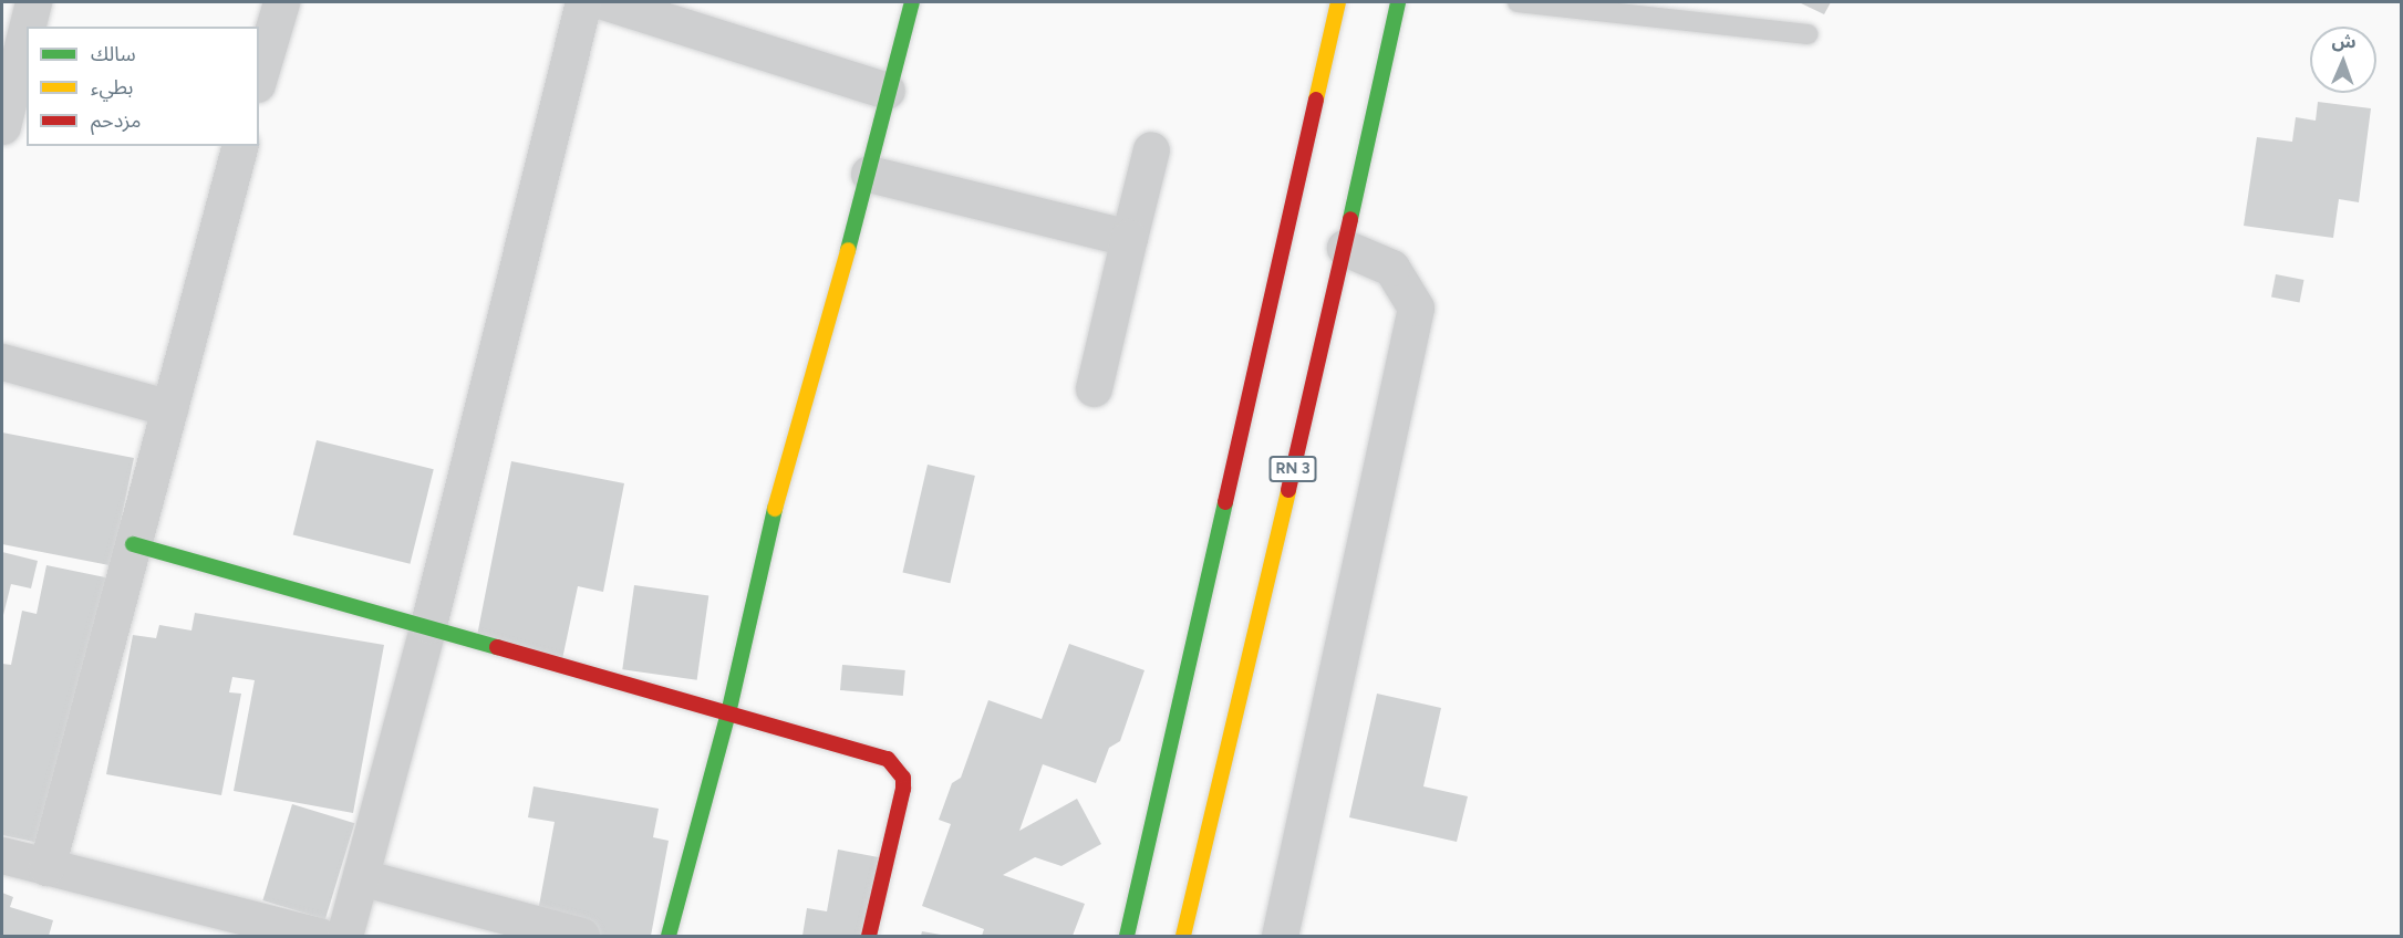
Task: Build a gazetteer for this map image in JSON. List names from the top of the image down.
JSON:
{
  "streets": {
    "main road": ["RN 3"]
  },
  "legend": ["سالك", "بطيء", "مزدحم"],
  "north": "top"
}
